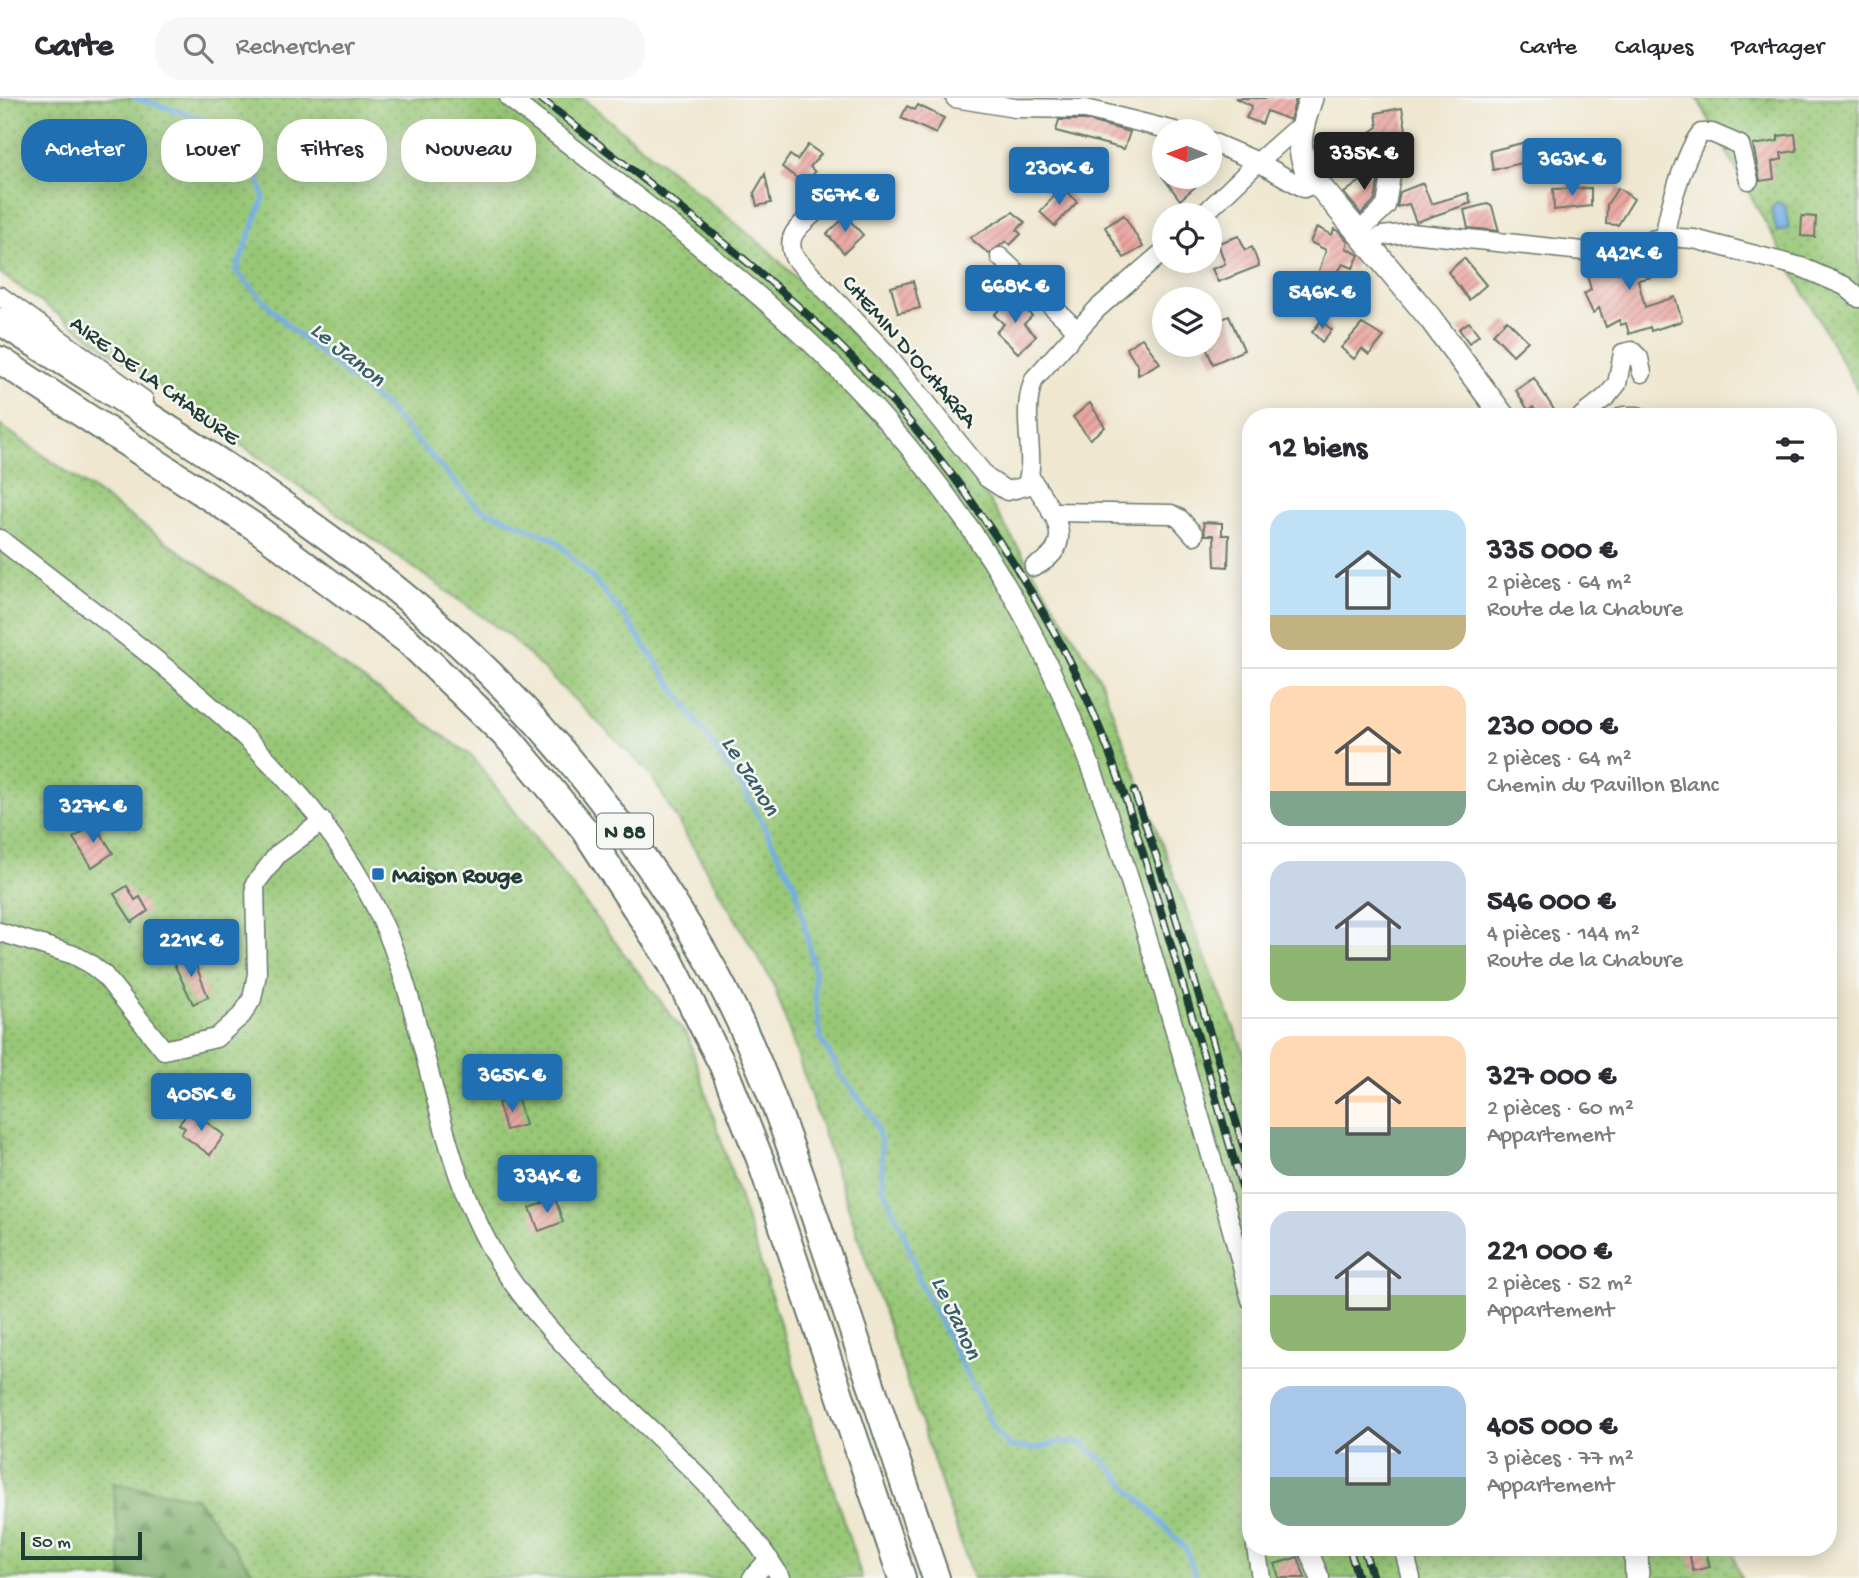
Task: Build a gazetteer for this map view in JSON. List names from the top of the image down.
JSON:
{
  "streets": {
    "highway": ["N 88"],
    "street": ["CHEMIN D'OCHARRA", "AIRE DE LA CHABURE"]
  },
  "crossings": [
    ["AIRE DE LA CHABURE", "N 88"]
  ],
  "water": ["Le Janon"],
  "places": {
    "transit": ["Maison Rouge"]
  },
  "scale_bar": "50 m",
  "north": "left",
  "page": {
    "header": "Carte",
    "search": "Rechercher",
    "nav": ["Carte", "Calques", "Partager"],
    "chip": [
      "Acheter",
      "Louer",
      "Filtres",
      "Nouveau"
    ],
    "price": [
      "335K €",
      "363K €",
      "230K €",
      "567K €",
      "442K €",
      "668K €",
      "546K €",
      "327K €",
      "221K €",
      "365K €",
      "405K €",
      "334K €"
    ],
    "heading": "12 biens",
    "list": [
      {
        "name": "335 000 €",
        "note": "2 pièces · 64 m² · Route de la Chabure"
      },
      {
        "name": "230 000 €",
        "note": "2 pièces · 64 m² · Chemin du Pavillon Blanc"
      },
      {
        "name": "546 000 €",
        "note": "4 pièces · 144 m² · Route de la Chabure"
      },
      {
        "name": "327 000 €",
        "note": "2 pièces · 60 m² · Appartement"
      },
      {
        "name": "221 000 €",
        "note": "2 pièces · 52 m² · Appartement"
      },
      {
        "name": "405 000 €",
        "note": "3 pièces · 77 m² · Appartement"
      }
    ],
    "scale": "50 m"
  }
}
